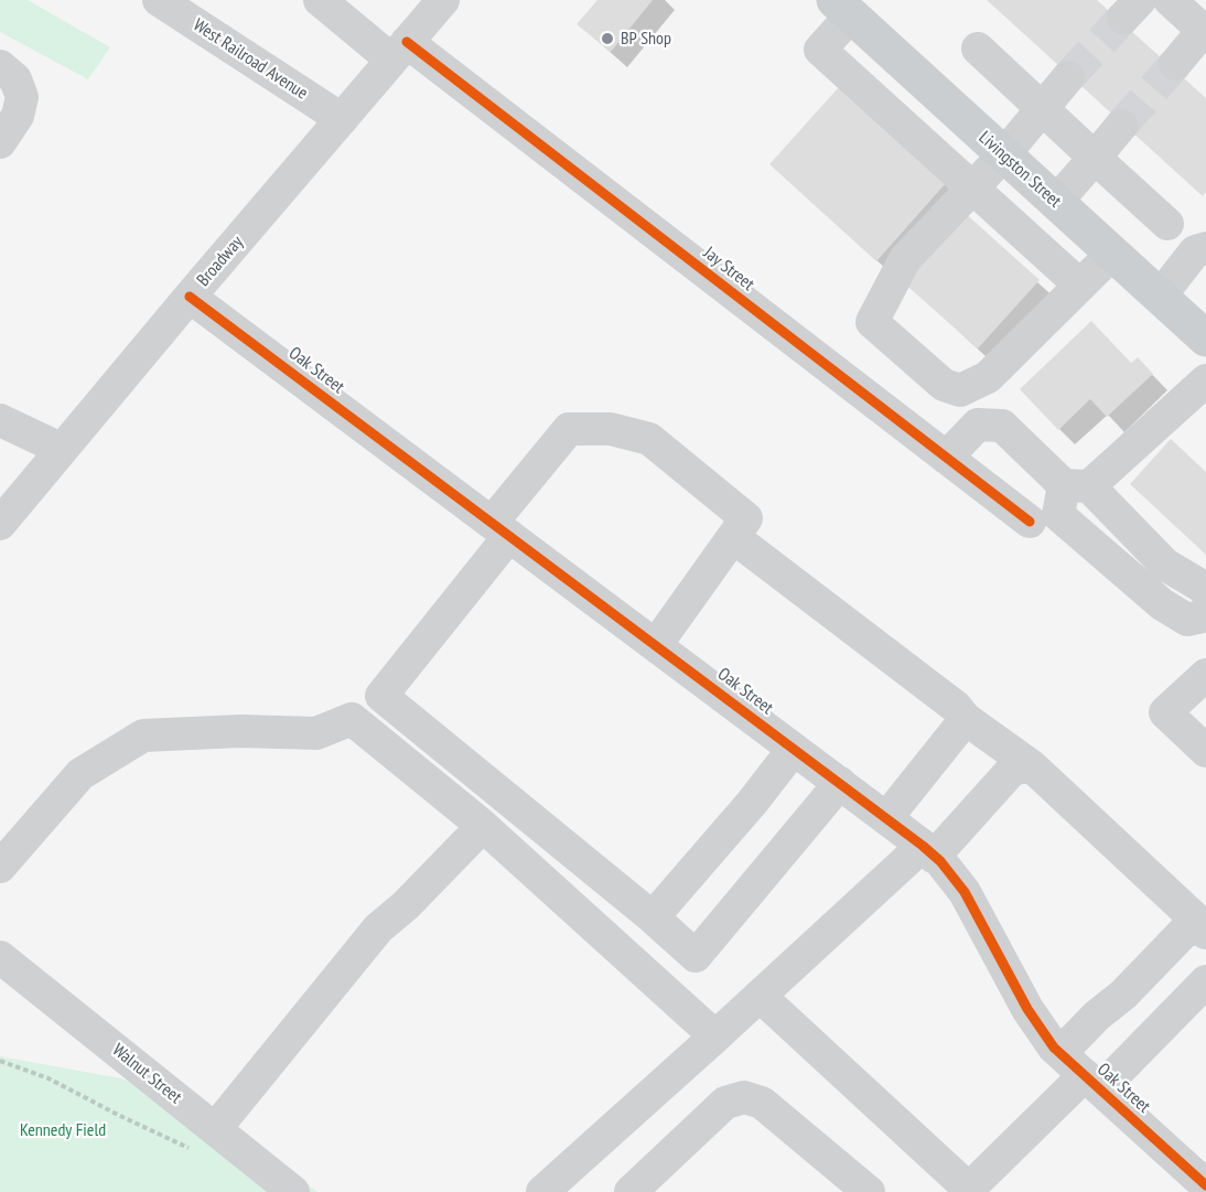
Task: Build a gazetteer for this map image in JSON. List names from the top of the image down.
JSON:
{
  "streets": {
    "main road": ["Livingston Street"],
    "street": [
      "West Railroad Avenue",
      "Broadway",
      "Jay Street",
      "Oak Street",
      "Walnut Street"
    ]
  },
  "crossings": [
    ["West Railroad Avenue", "Broadway"],
    ["Broadway", "Jay Street"],
    ["Broadway", "Oak Street"]
  ],
  "parks": ["Kennedy Field"],
  "places": ["BP Shop"]
}
